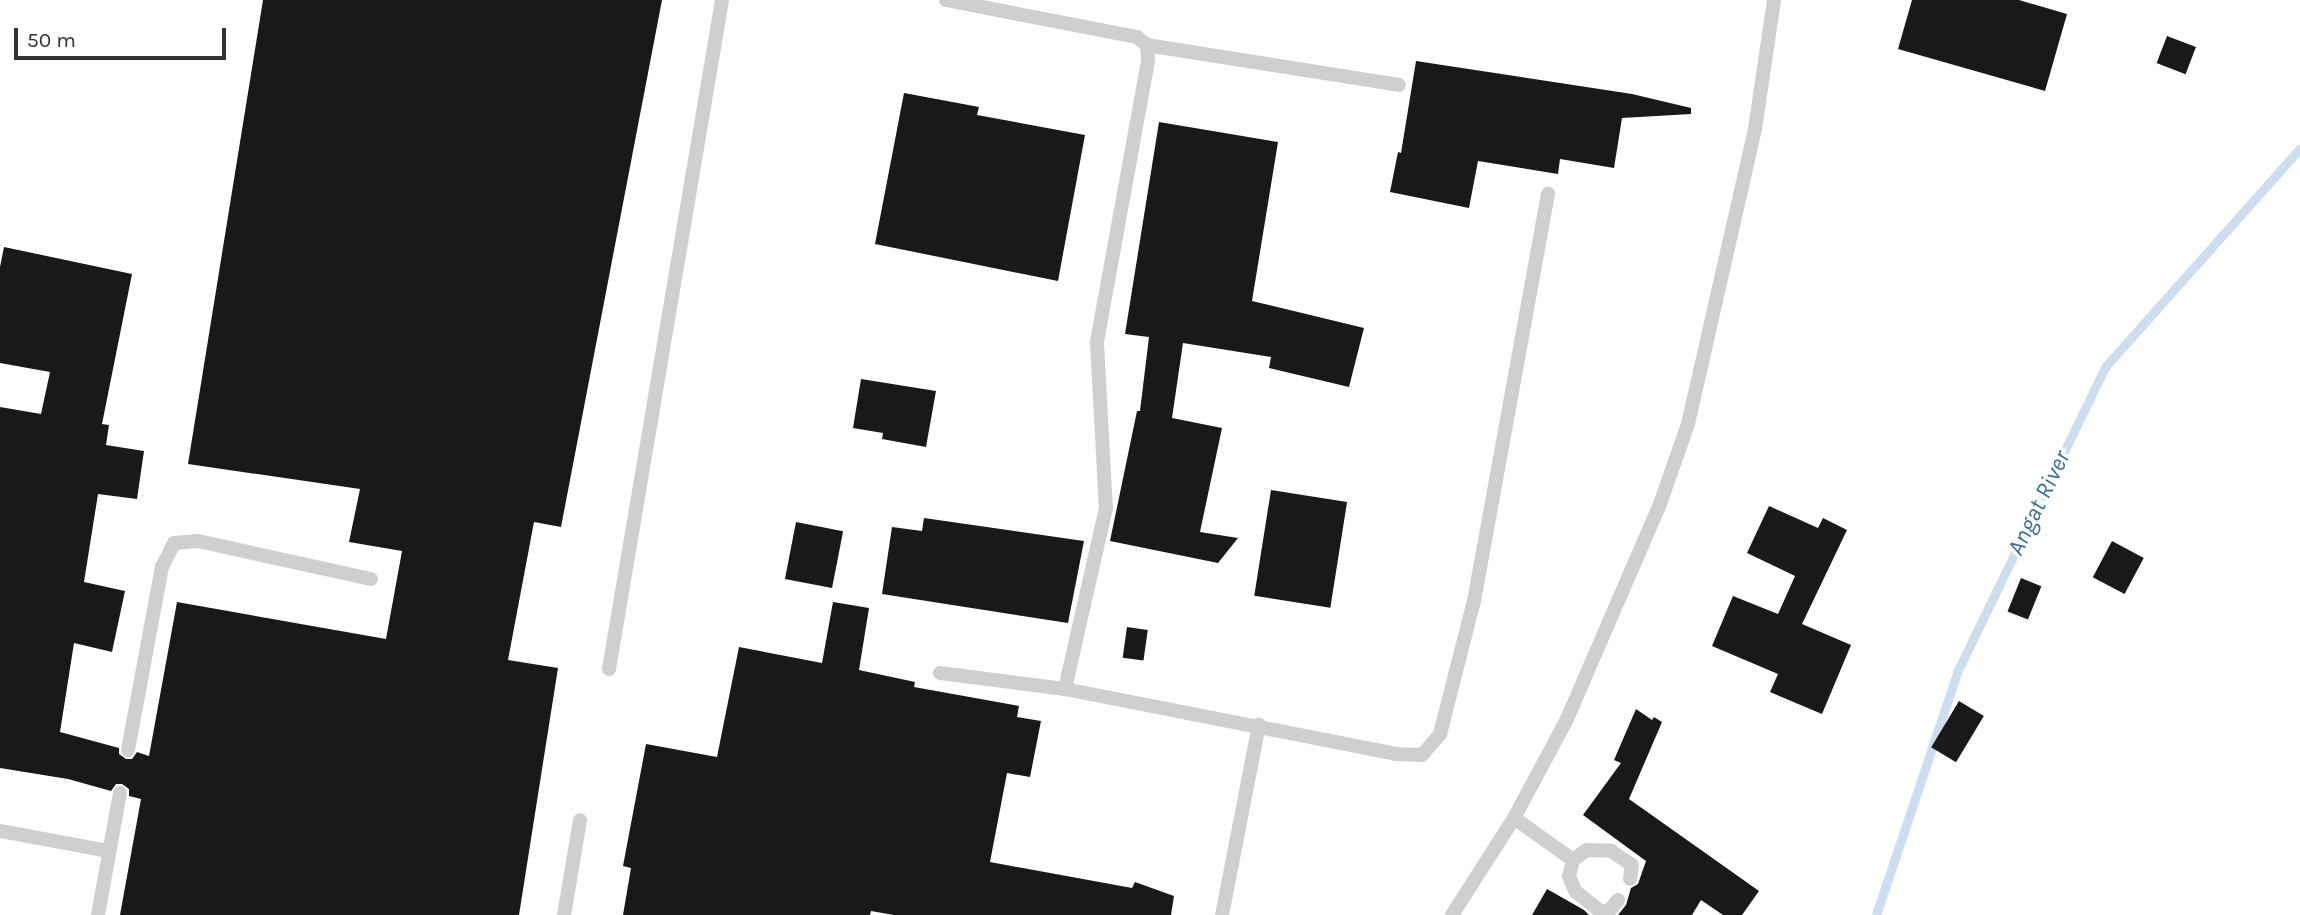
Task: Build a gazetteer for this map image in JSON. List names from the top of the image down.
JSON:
{
  "water": ["Angat River"],
  "scale_bar": "50 m"
}
